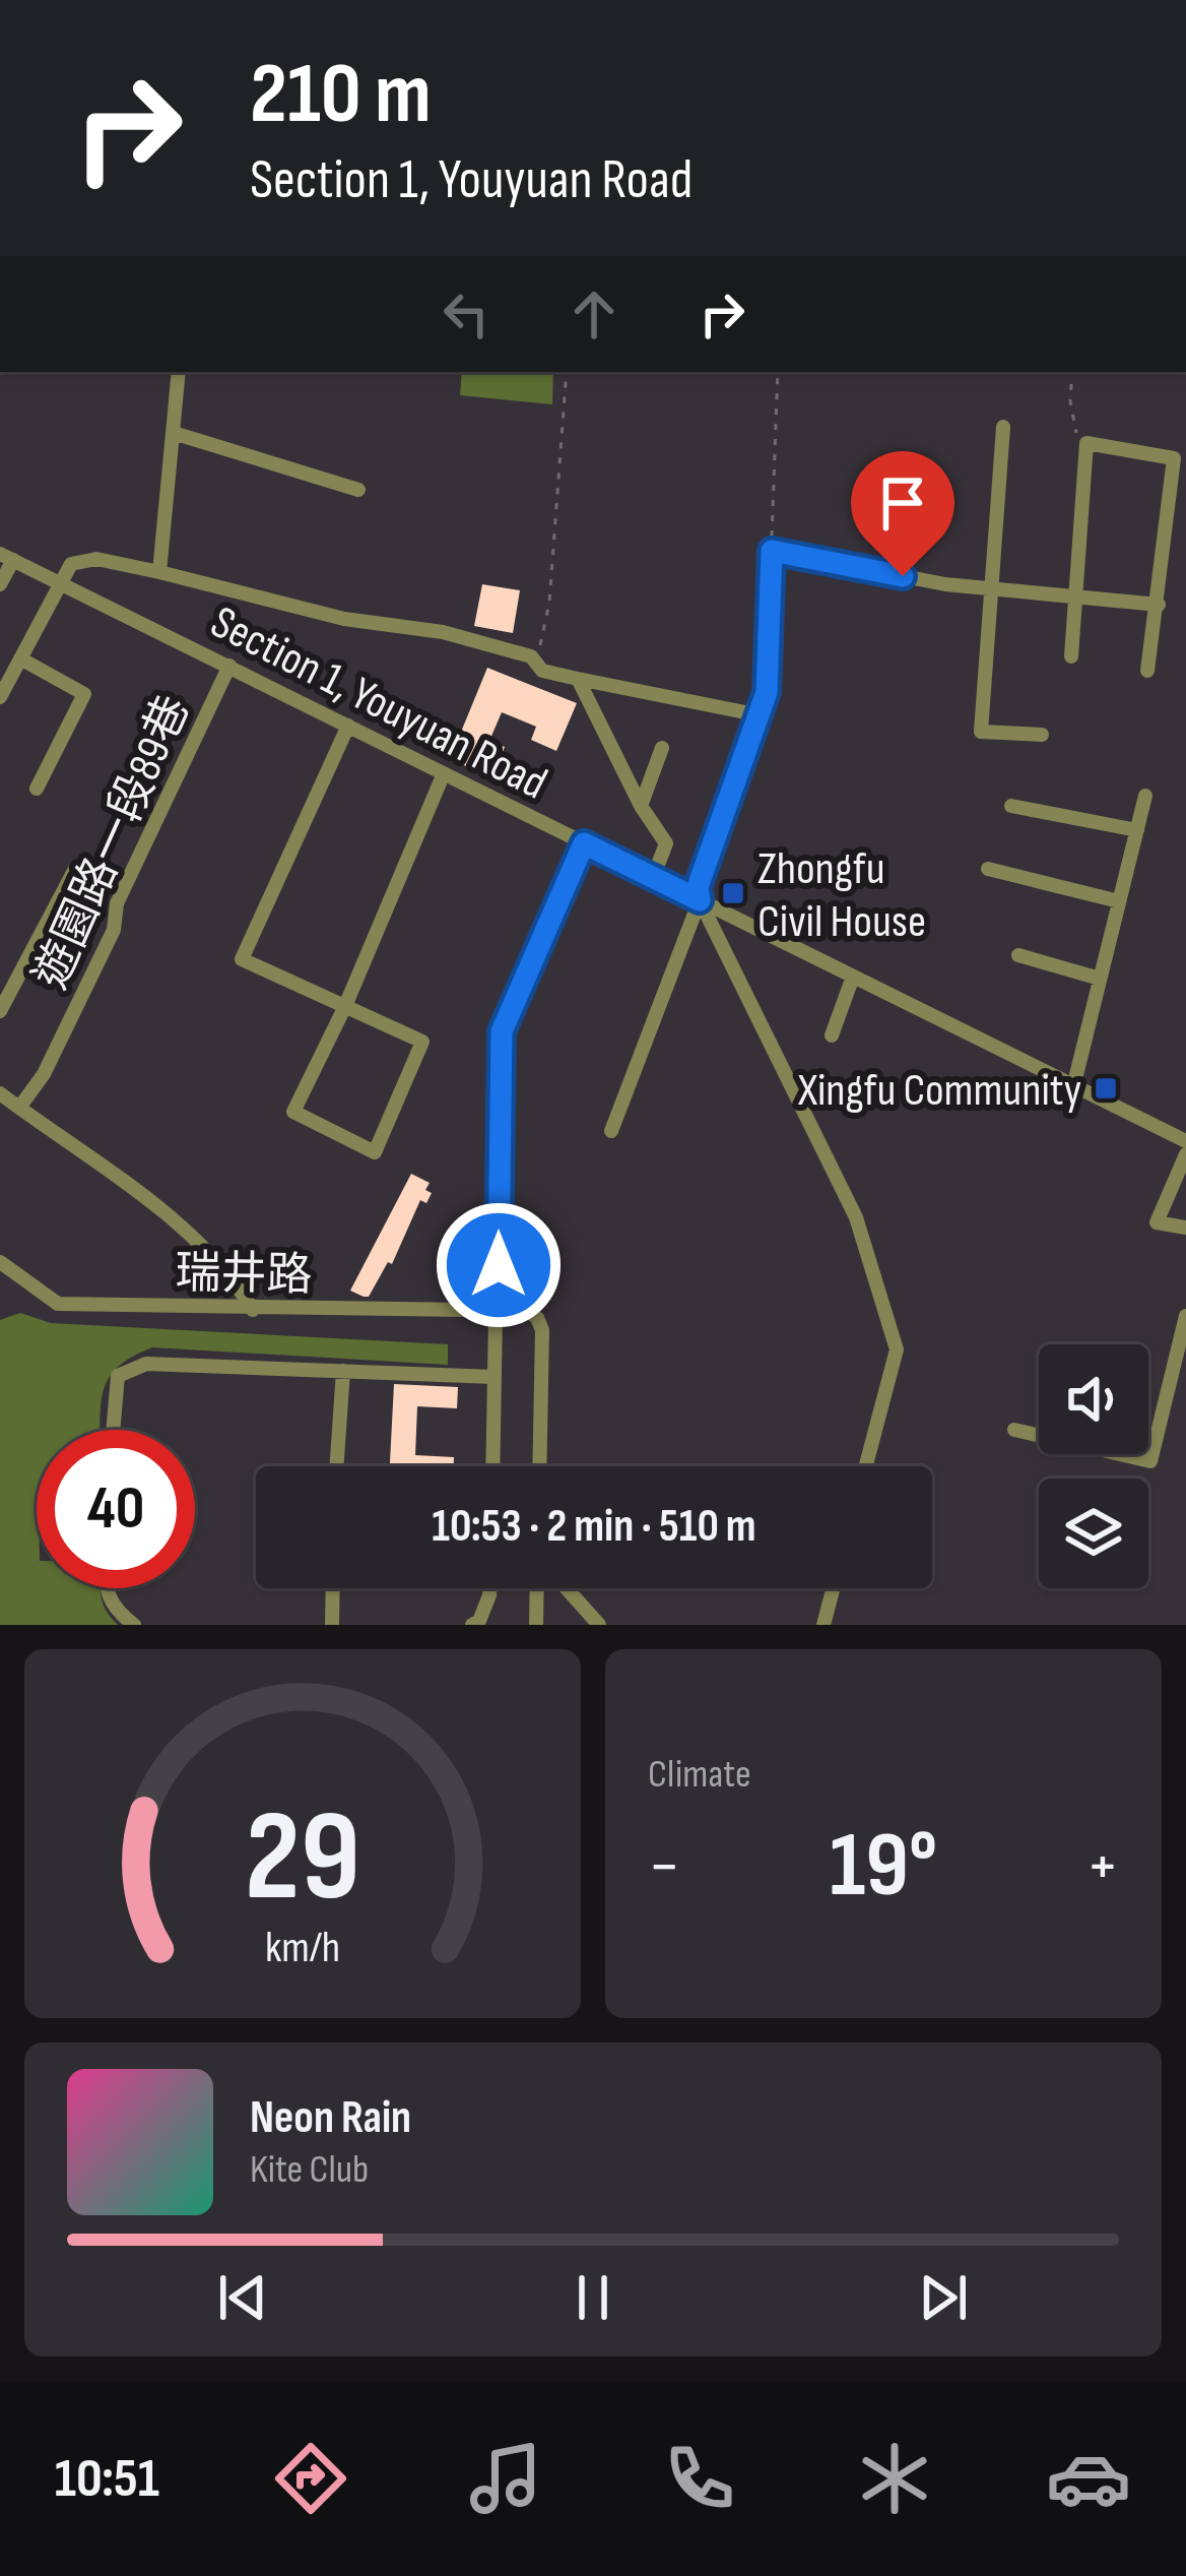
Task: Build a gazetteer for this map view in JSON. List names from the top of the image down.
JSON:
{
  "streets": {
    "street": ["Section 1, Youyuan Road", "遊園路一段89巷", "瑞井路"]
  },
  "crossings": [
    ["Section 1, Youyuan Road", "遊園路一段89巷"]
  ],
  "places": {
    "transit": ["Zhongfu Civil House", "Xingfu Community"]
  },
  "page": {
    "turn": ["210 m", "Section 1, Youyuan Road"],
    "limit": "40",
    "trip": "10:53 · 2 min · 510 m",
    "tile": "Climate",
    "heat": ["−", "19°", "+"],
    "song": ["Neon Rain", "Kite Club"],
    "tabs": "10:51",
    "gauge": ["29", "km/h"]
  }
}
